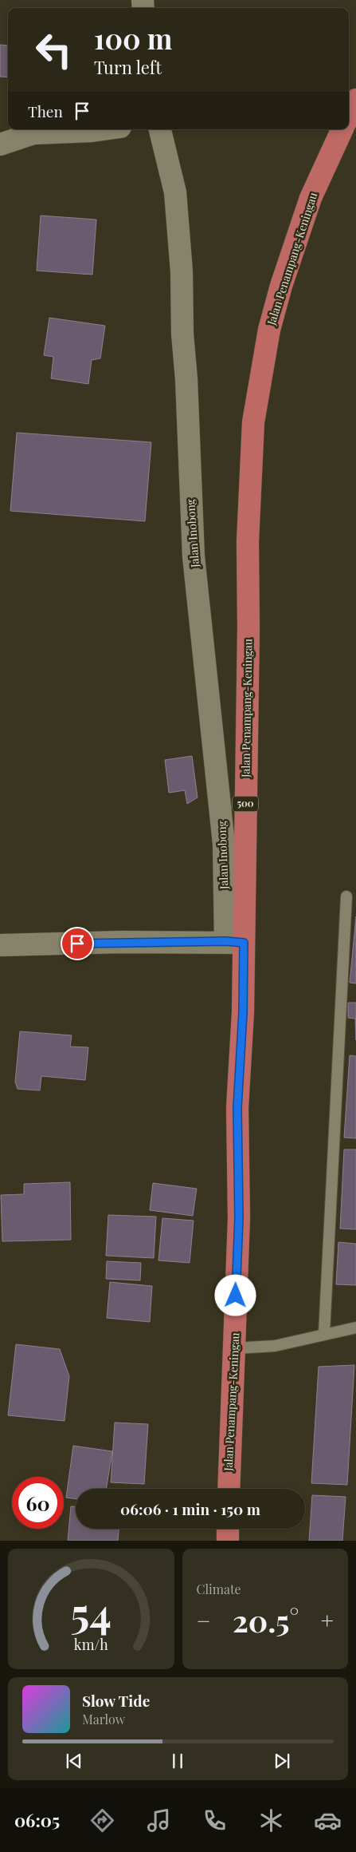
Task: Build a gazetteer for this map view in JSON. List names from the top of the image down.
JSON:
{
  "streets": {
    "main road": ["Jalan Penampang-Keningau", "500"],
    "street": ["Jalan Inobong"]
  },
  "crossings": [
    ["Jalan Penampang-Keningau", "Jalan Inobong"]
  ],
  "page": {
    "turn": ["100 m", "Turn left"],
    "then": "Then",
    "limit": "60",
    "trip": "06:06 · 1 min · 150 m",
    "tile": "Climate",
    "heat": ["−", "20.5°", "+"],
    "song": ["Slow Tide", "Marlow"],
    "tabs": "06:05",
    "gauge": ["54", "km/h"]
  }
}
